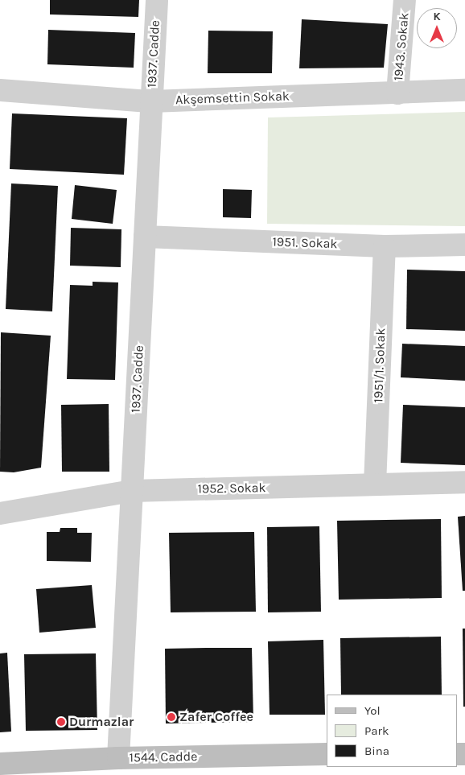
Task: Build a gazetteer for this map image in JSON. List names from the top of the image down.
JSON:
{
  "streets": {
    "main road": ["1544. Cadde"],
    "street": [
      "1943. Sokak",
      "1937. Cadde",
      "Akşemsettin Sokak",
      "1951. Sokak",
      "1951/1. Sokak",
      "1952. Sokak"
    ]
  },
  "crossings": [
    ["1943. Sokak", "Akşemsettin Sokak"],
    ["1937. Cadde", "Akşemsettin Sokak"],
    ["1937. Cadde", "1951. Sokak"],
    ["1937. Cadde", "1952. Sokak"],
    ["1937. Cadde", "1544. Cadde"],
    ["1951. Sokak", "1951/1. Sokak"],
    ["1951/1. Sokak", "1952. Sokak"]
  ],
  "places": ["Zafer Coffee", "Durmazlar"],
  "legend": ["Yol", "Park", "Bina"],
  "north": "top"
}
